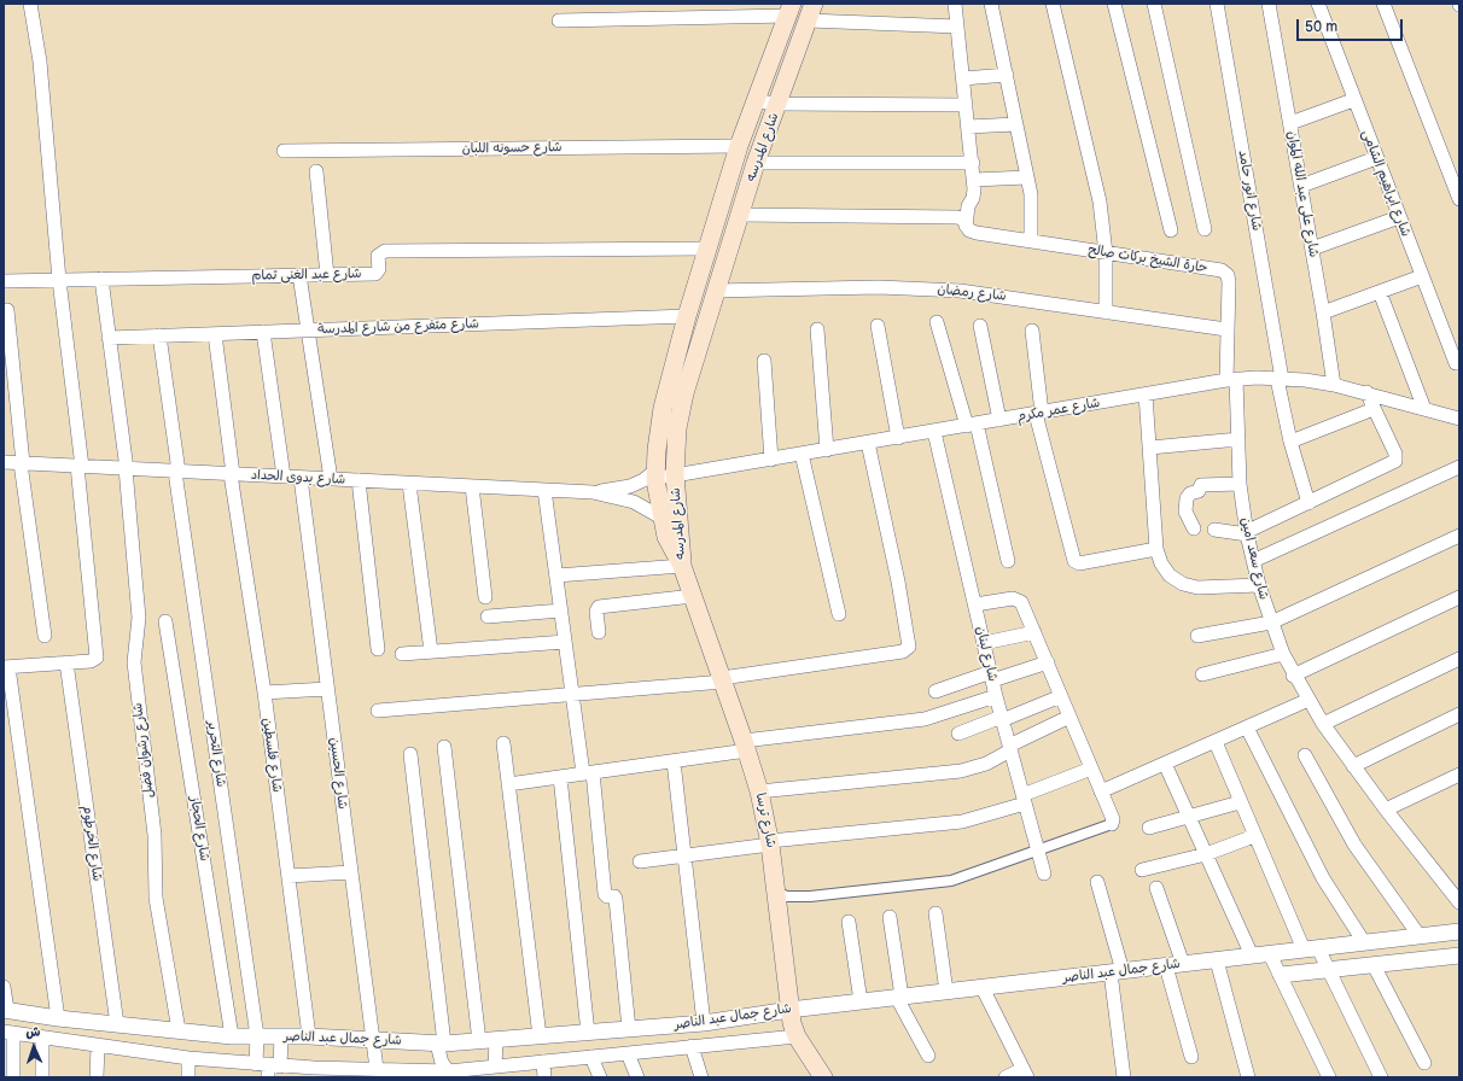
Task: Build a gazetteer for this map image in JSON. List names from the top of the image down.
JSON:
{
  "streets": {
    "main road": ["شارع المدرسه", "شارع ترسا"],
    "street": [
      "شارع حسونه اللبان",
      "شارع ابراهيم الشامى",
      "شارع انور حامد",
      "شارع على عبد الله الموان",
      "حارة الشيخ بركات صالح",
      "شارع عبد الغنى تمام",
      "شارع رمضان",
      "شارع متفرع من شارع المدرسة",
      "شارع عمر مكرم",
      "شارع بدوى الحداد",
      "شارع سعد امين",
      "شارع لبنان",
      "شارع رشوان فضل",
      "شارع التحرير",
      "شارع فلسطين",
      "شارع الحسين",
      "شارع الحجاز",
      "شارع الخرطوم",
      "شارع جمال عبد الناصر"
    ]
  },
  "crossings": [
    ["شارع المدرسه", "شارع حسونه اللبان"],
    ["شارع المدرسه", "حارة الشيخ بركات صالح"],
    ["شارع المدرسه", "شارع عبد الغنى تمام"],
    ["شارع المدرسه", "شارع رمضان"],
    ["شارع المدرسه", "شارع متفرع من شارع المدرسة"],
    ["شارع المدرسه", "شارع عمر مكرم"],
    ["شارع المدرسه", "شارع بدوى الحداد"],
    ["شارع المدرسه", "شارع ترسا"],
    ["شارع انور حامد", "شارع عمر مكرم"],
    ["شارع على عبد الله الموان", "شارع عمر مكرم"],
    ["حارة الشيخ بركات صالح", "شارع رمضان"],
    ["حارة الشيخ بركات صالح", "شارع عمر مكرم"],
    ["حارة الشيخ بركات صالح", "شارع سعد امين"],
    ["شارع عبد الغنى تمام", "شارع رشوان فضل"],
    ["شارع متفرع من شارع المدرسة", "شارع رشوان فضل"],
    ["شارع متفرع من شارع المدرسة", "شارع التحرير"],
    ["شارع متفرع من شارع المدرسة", "شارع فلسطين"],
    ["شارع عمر مكرم", "شارع بدوى الحداد"],
    ["شارع عمر مكرم", "شارع سعد امين"],
    ["شارع عمر مكرم", "شارع لبنان"],
    ["شارع بدوى الحداد", "شارع رشوان فضل"],
    ["شارع بدوى الحداد", "شارع التحرير"],
    ["شارع بدوى الحداد", "شارع فلسطين"],
    ["شارع بدوى الحداد", "شارع الحسين"],
    ["شارع رشوان فضل", "شارع جمال عبد الناصر"],
    ["شارع التحرير", "شارع جمال عبد الناصر"],
    ["شارع فلسطين", "شارع جمال عبد الناصر"],
    ["شارع الحسين", "شارع جمال عبد الناصر"],
    ["شارع ترسا", "شارع جمال عبد الناصر"],
    ["شارع الحجاز", "شارع جمال عبد الناصر"],
    ["شارع الخرطوم", "شارع جمال عبد الناصر"]
  ],
  "scale_bar": "50 m",
  "north": "top"
}
